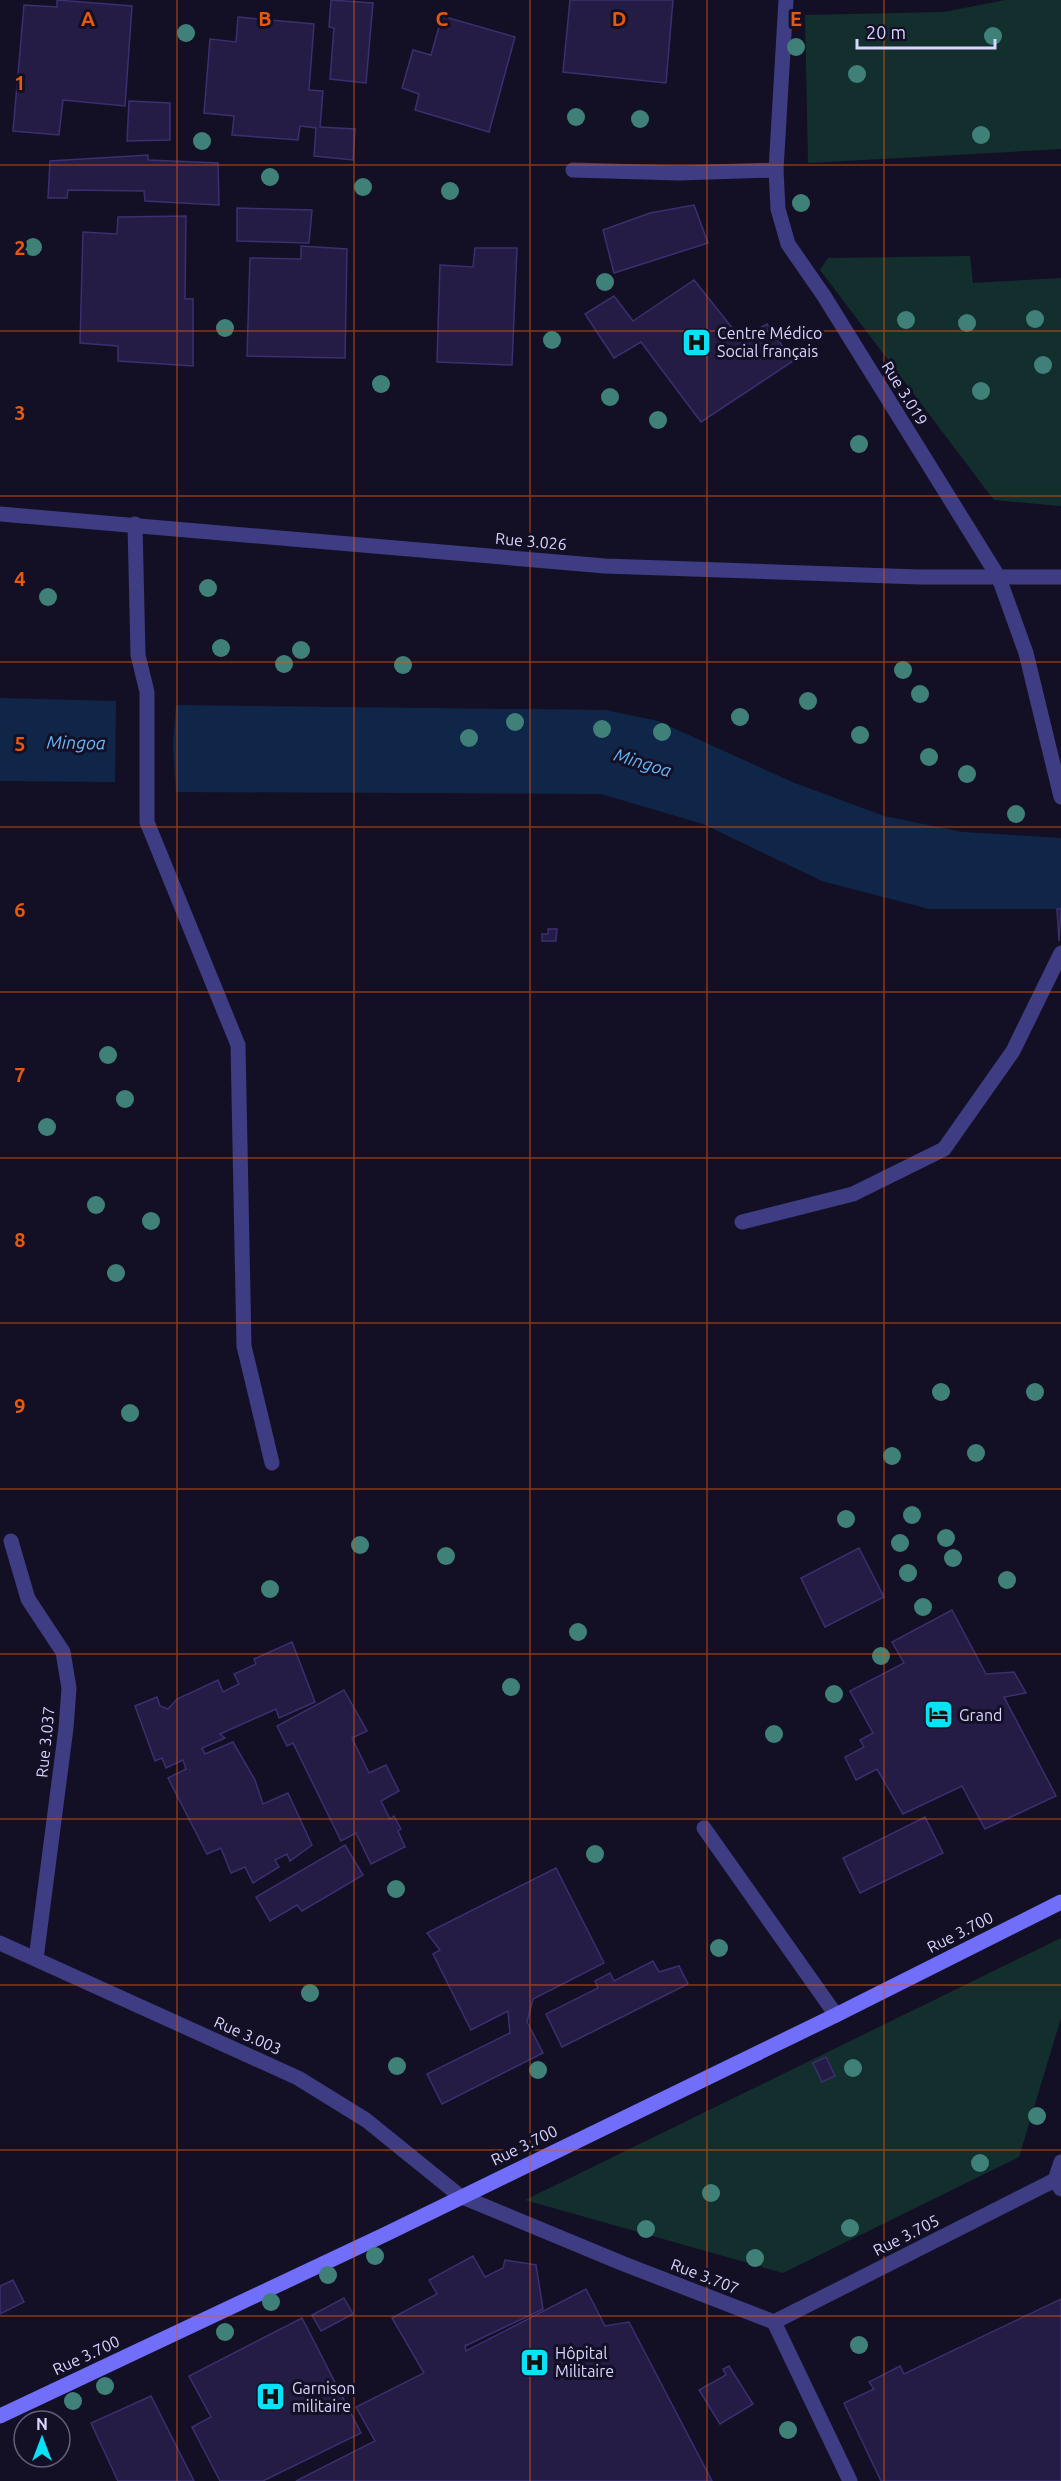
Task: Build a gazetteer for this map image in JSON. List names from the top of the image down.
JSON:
{
  "streets": {
    "main road": ["Rue 3.700"],
    "street": [
      "Rue 3.019",
      "Rue 3.026",
      "Rue 3.037",
      "Rue 3.003",
      "Rue 3.705",
      "Rue 3.707"
    ]
  },
  "crossings": [
    ["Rue 3.019", "Rue 3.026"],
    ["Rue 3.037", "Rue 3.003"],
    ["Rue 3.700", "Rue 3.003"],
    ["Rue 3.700", "Rue 3.707"],
    ["Rue 3.003", "Rue 3.707"],
    ["Rue 3.705", "Rue 3.707"]
  ],
  "water": ["Mingoa"],
  "places": {
    "hospital": ["Centre Médico Social français", "Hôpital Militaire", "Garnison militaire"],
    "hotel": ["Grand"]
  },
  "scale_bar": "20 m",
  "north": "top",
  "grid": {
    "columns": [
      "A",
      "B",
      "C",
      "D",
      "E"
    ],
    "rows": [
      "1",
      "2",
      "3",
      "4",
      "5",
      "6",
      "7",
      "8",
      "9"
    ]
  }
}
